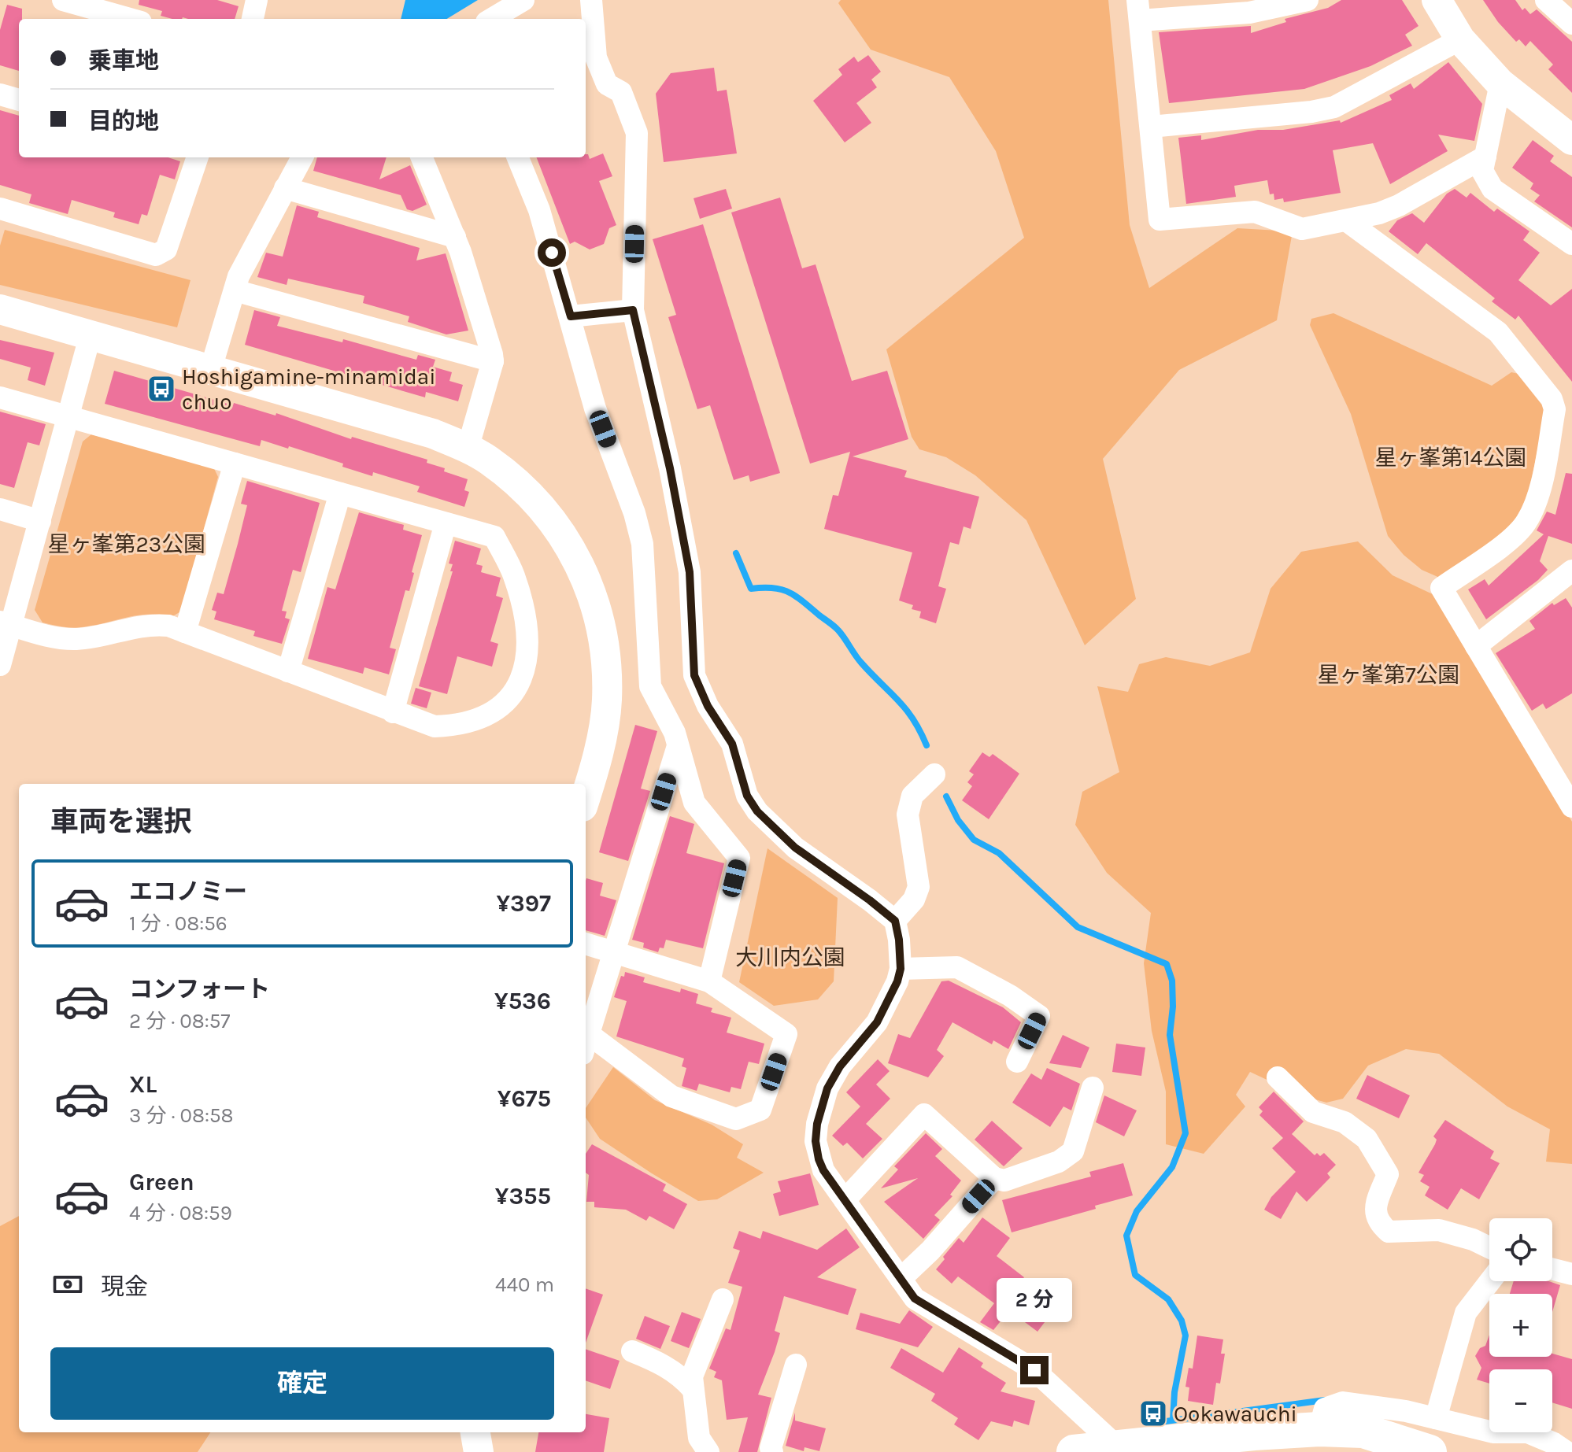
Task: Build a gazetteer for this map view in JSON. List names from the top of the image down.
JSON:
{
  "parks": [
    "星ヶ峯第14公園",
    "星ヶ峯第23公園",
    "星ヶ峯第7公園",
    "大川内公園"
  ],
  "places": {
    "bus stop": ["Hoshigamine-minamidai chuo", "Ookawauchi"]
  },
  "page": {
    "banner": ["乗車地", "目的地"],
    "heading": "車両を選択",
    "list": [
      {
        "name": "エコノミー",
        "note": "1 分 · 08:56",
        "value": "¥397"
      },
      {
        "name": "コンフォート",
        "note": "2 分 · 08:57",
        "value": "¥536"
      },
      {
        "name": "XL",
        "note": "3 分 · 08:58",
        "value": "¥675"
      },
      {
        "name": "Green",
        "note": "4 分 · 08:59",
        "value": "¥355"
      }
    ],
    "map_buttons": ["+", "−"],
    "pay": ["現金", "440 m"],
    "bubble": "2 分",
    "buttons": "確定"
  }
}
